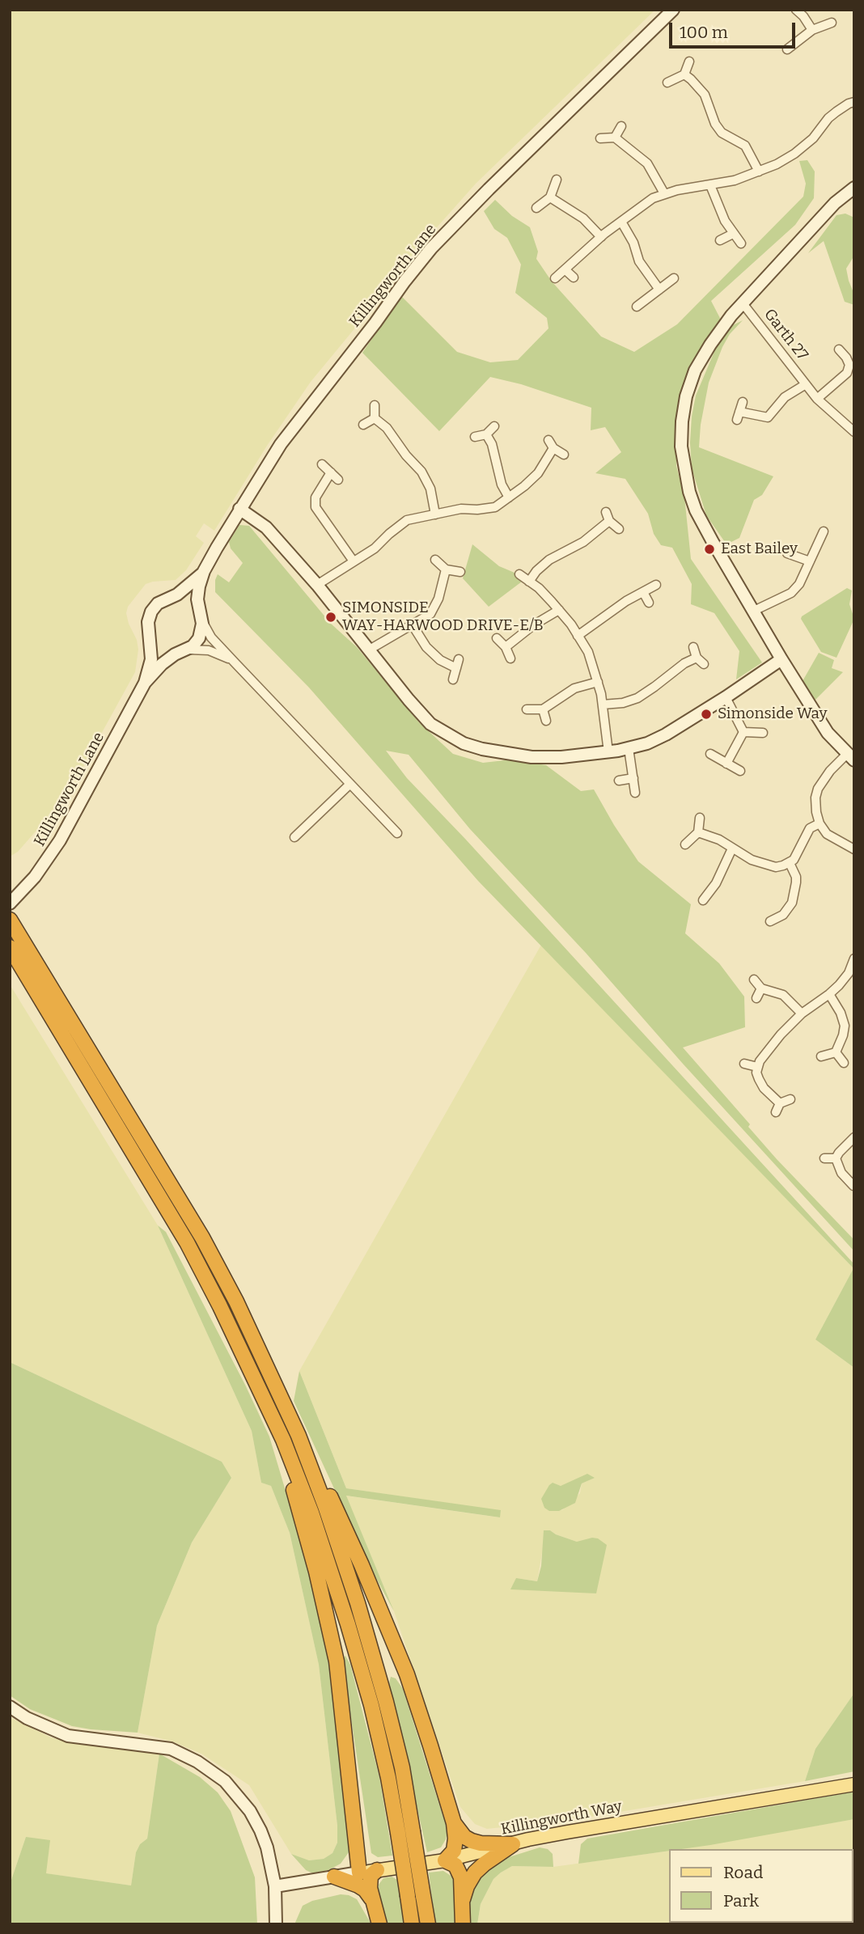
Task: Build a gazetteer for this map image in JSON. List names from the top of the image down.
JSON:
{
  "streets": {
    "main road": ["Killingworth Lane", "Killingworth Way"],
    "street": ["Garth 27"]
  },
  "places": ["East Bailey", "SIMONSIDE WAY-HARWOOD DRIVE-E/B", "Simonside Way"],
  "legend": ["Road", "Park"],
  "scale_bar": "100 m"
}
